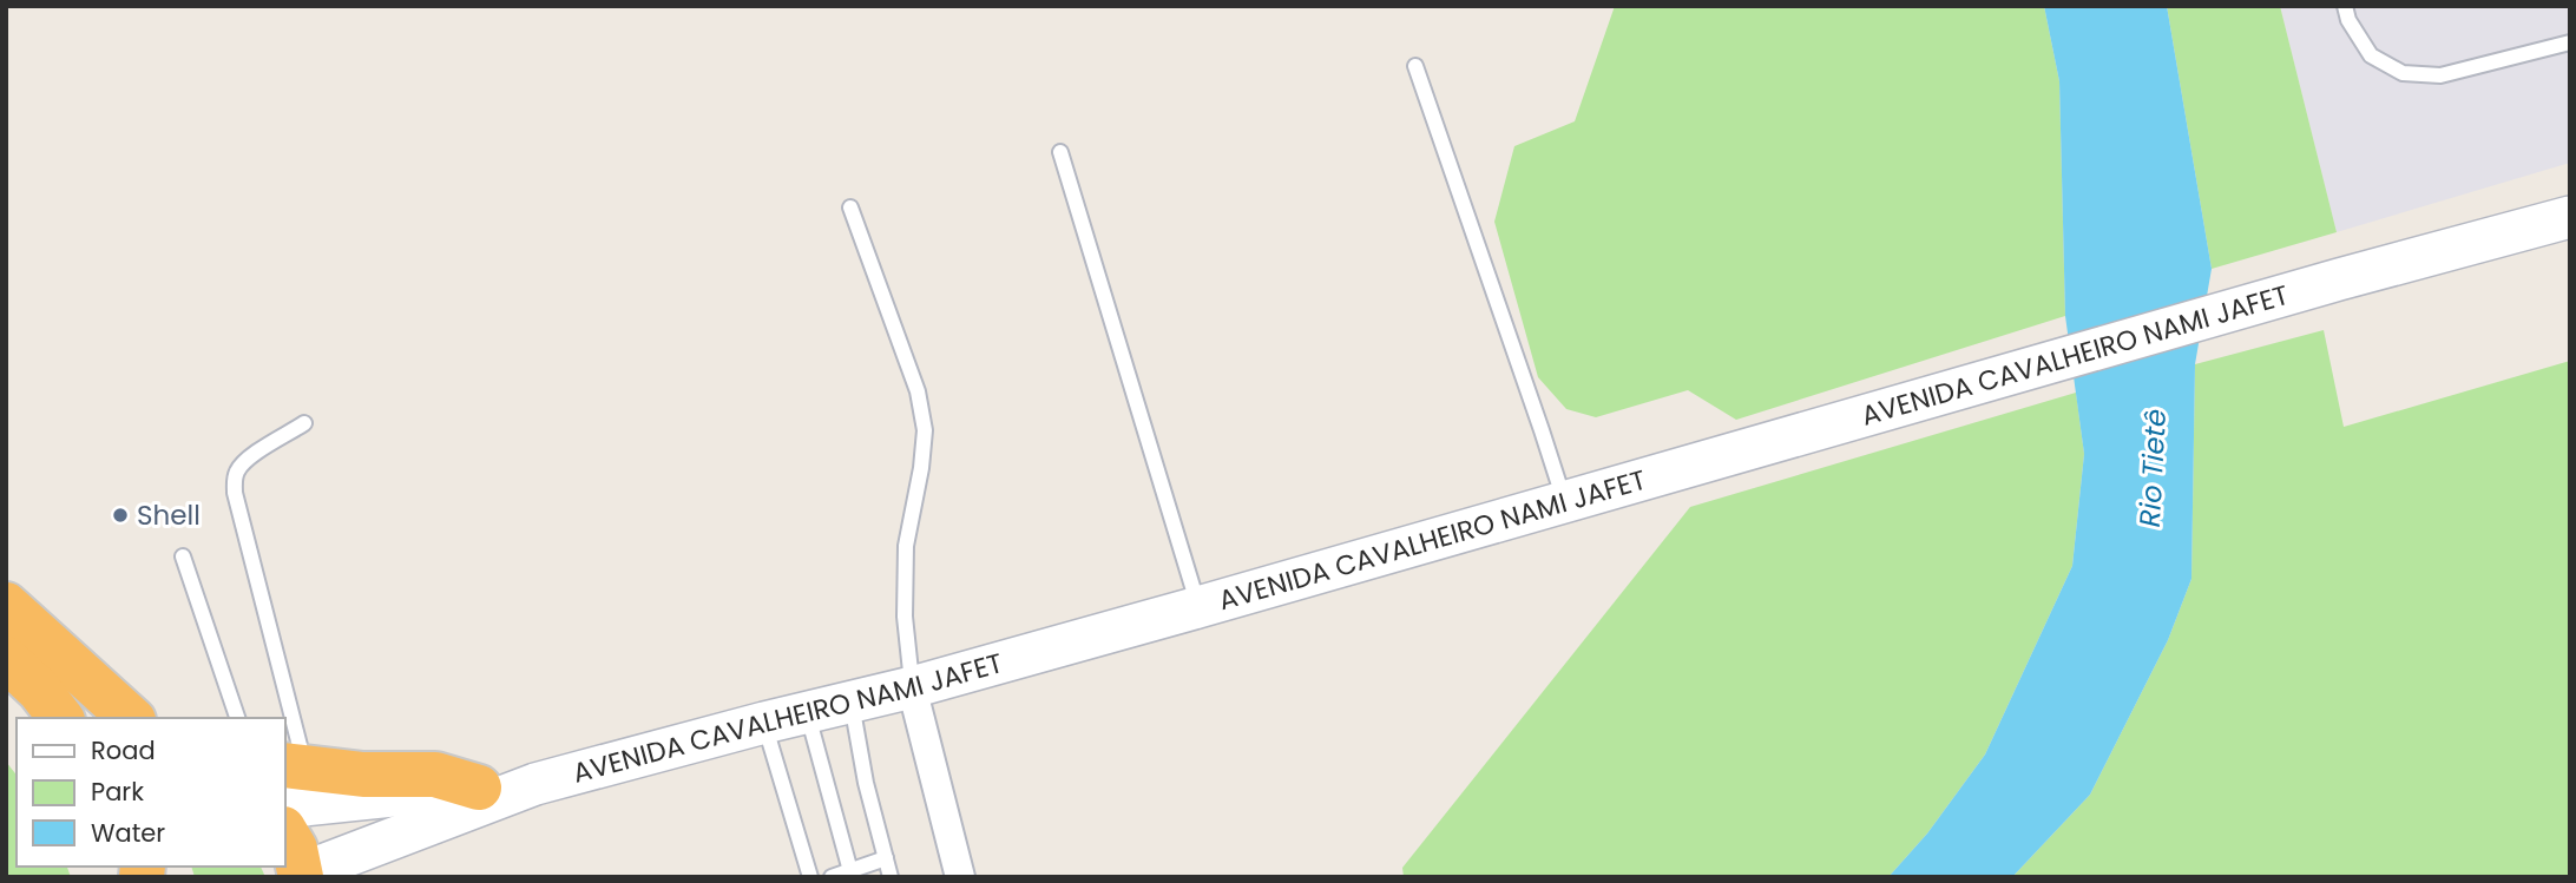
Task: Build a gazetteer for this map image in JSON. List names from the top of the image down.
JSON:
{
  "streets": {
    "main road": ["AVENIDA CAVALHEIRO NAMI JAFET"]
  },
  "water": ["Rio Tietê"],
  "places": ["Shell"],
  "legend": ["Road", "Park", "Water"]
}
